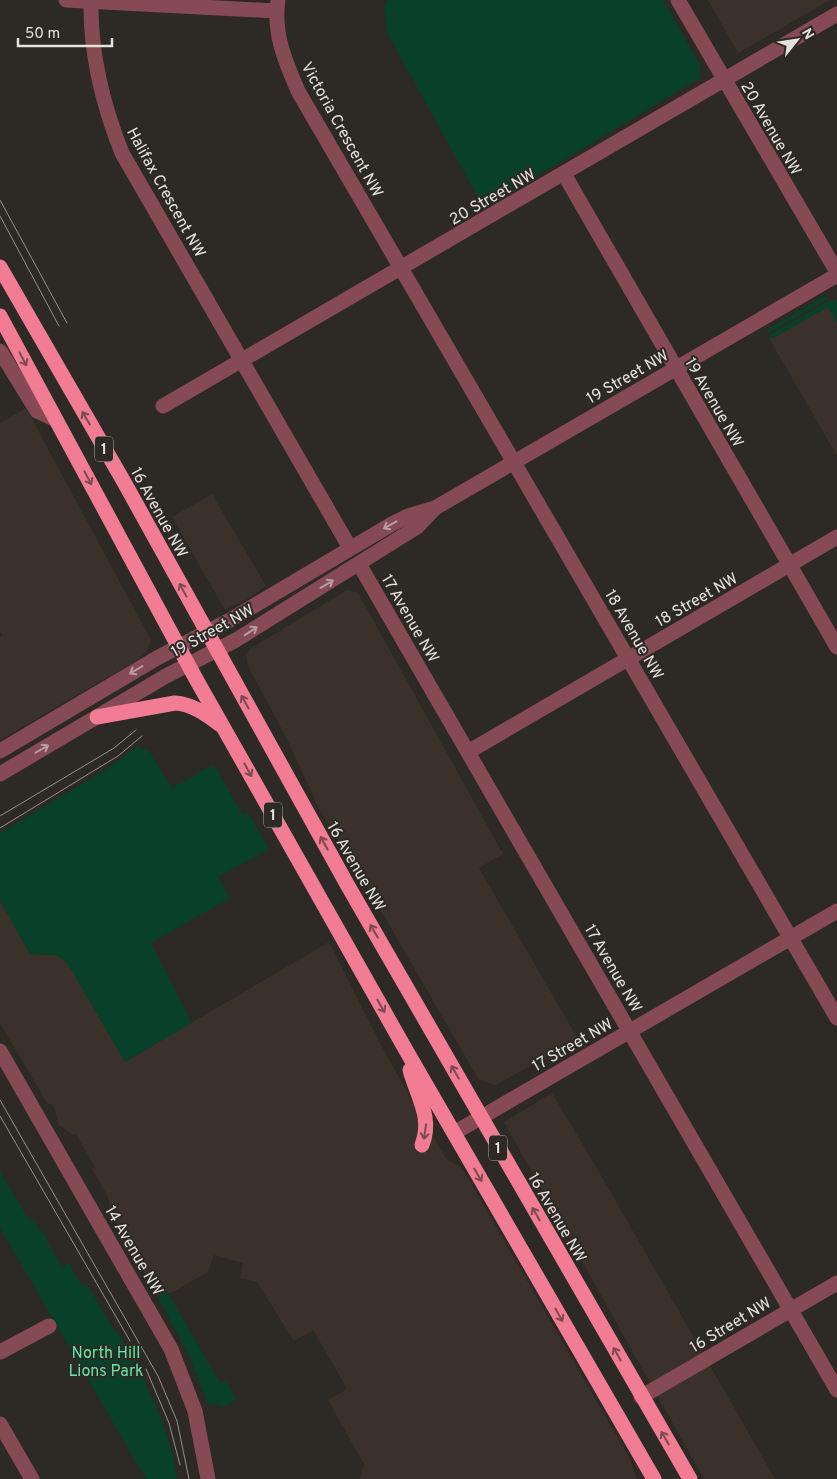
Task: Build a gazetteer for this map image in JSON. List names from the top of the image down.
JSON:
{
  "streets": {
    "highway": ["1", "16 Avenue NW"],
    "street": [
      "20 Avenue NW",
      "Victoria Crescent NW",
      "Halifax Crescent NW",
      "20 Street NW",
      "19 Street NW",
      "19 Avenue NW",
      "18 Street NW",
      "17 Avenue NW",
      "18 Avenue NW",
      "17 Street NW",
      "14 Avenue NW",
      "16 Street NW"
    ]
  },
  "crossings": [
    ["20 Avenue NW", "20 Street NW"],
    ["20 Avenue NW", "19 Street NW"],
    ["Victoria Crescent NW", "20 Street NW"],
    ["Victoria Crescent NW", "18 Avenue NW"],
    ["Halifax Crescent NW", "20 Street NW"],
    ["20 Street NW", "19 Avenue NW"],
    ["20 Street NW", "18 Avenue NW"],
    ["19 Street NW", "19 Avenue NW"],
    ["19 Street NW", "1"],
    ["19 Street NW", "16 Avenue NW"],
    ["19 Street NW", "17 Avenue NW"],
    ["19 Street NW", "18 Avenue NW"],
    ["19 Avenue NW", "18 Street NW"],
    ["1", "17 Street NW"],
    ["16 Avenue NW", "17 Street NW"],
    ["16 Avenue NW", "16 Street NW"],
    ["18 Street NW", "17 Avenue NW"],
    ["18 Street NW", "18 Avenue NW"],
    ["17 Avenue NW", "17 Street NW"],
    ["17 Avenue NW", "16 Street NW"],
    ["18 Avenue NW", "17 Street NW"]
  ],
  "parks": ["North Hill Lions Park"],
  "scale_bar": "50 m",
  "north": "top right"
}
